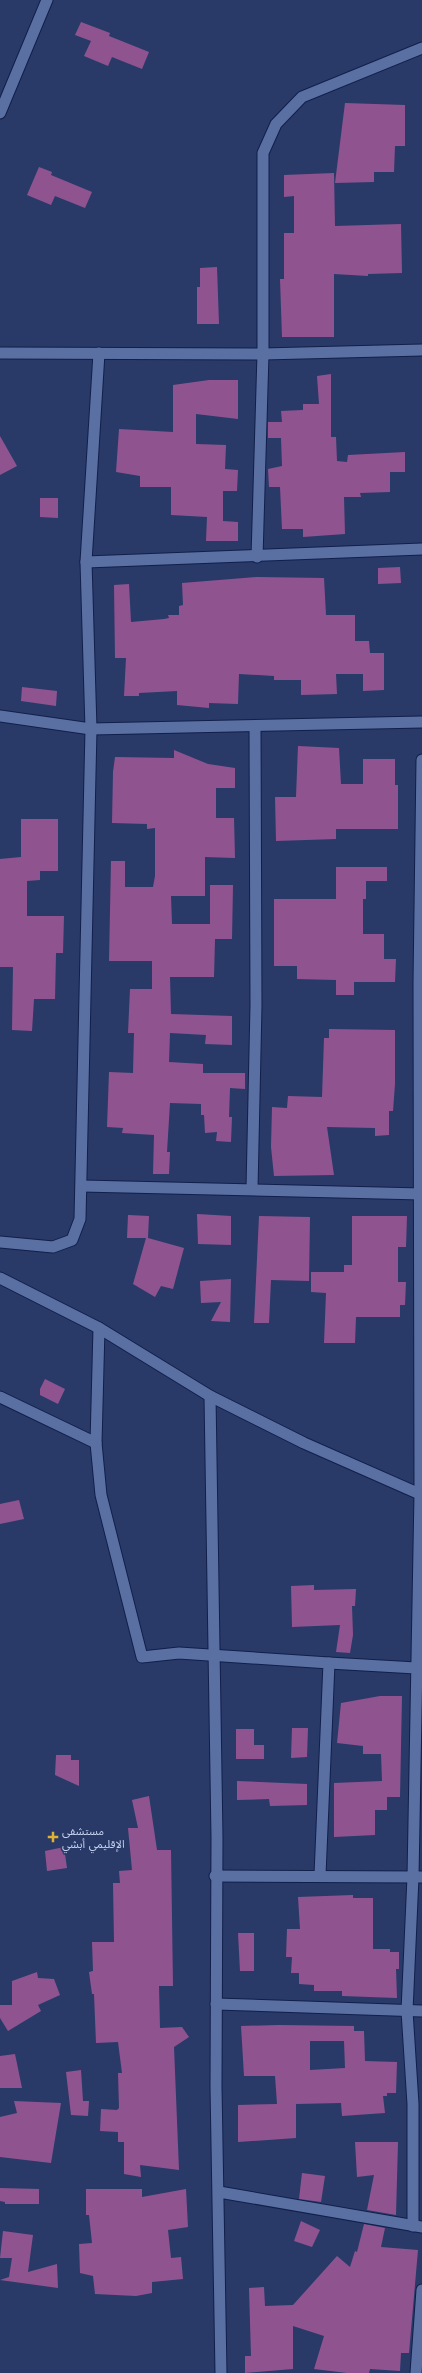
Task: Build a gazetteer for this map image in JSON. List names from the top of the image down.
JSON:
{
  "places": {
    "health": ["مستشفى الإقليمي أبشي"]
  }
}
